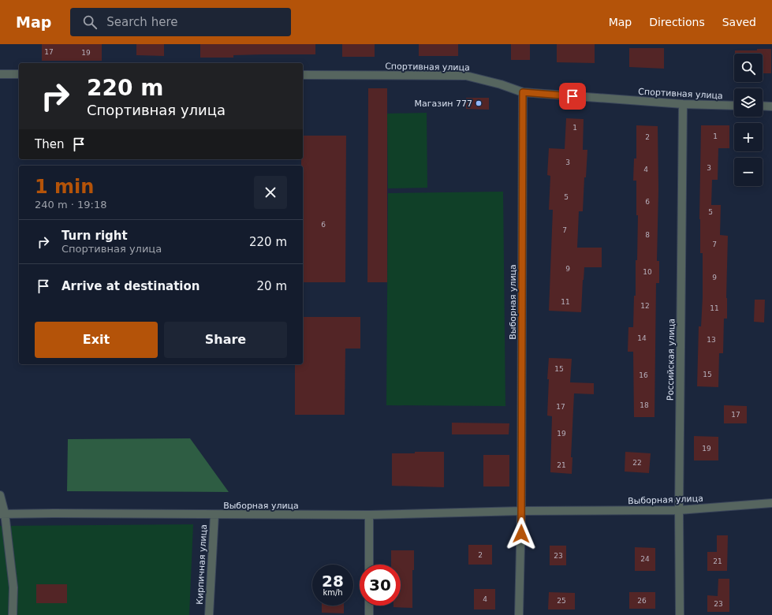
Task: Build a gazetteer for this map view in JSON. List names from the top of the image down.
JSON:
{
  "streets": {
    "street": [
      "Спортивная улица",
      "Выборная улица",
      "Российская улица",
      "Кирпичная улица"
    ]
  },
  "crossings": [
    ["Спортивная улица", "Выборная улица"],
    ["Спортивная улица", "Российская улица"],
    ["Выборная улица", "Российская улица"],
    ["Выборная улица", "Кирпичная улица"]
  ],
  "places": ["Магазин 777"],
  "house_numbers": [
    "17",
    "19",
    "1",
    "1",
    "2",
    "3",
    "3",
    "4",
    "5",
    "6",
    "5",
    "6",
    "7",
    "8",
    "7",
    "9",
    "10",
    "9",
    "11",
    "12",
    "11",
    "14",
    "13",
    "15",
    "15",
    "16",
    "18",
    "17",
    "17",
    "19",
    "19",
    "22",
    "21",
    "2",
    "23",
    "24",
    "21",
    "4",
    "25",
    "26",
    "23"
  ],
  "page": {
    "header": "Map",
    "search": "Search here",
    "nav": ["Map", "Directions", "Saved"],
    "map_buttons": ["+", "−"],
    "turn": ["220 m", "Спортивная улица"],
    "then": "Then",
    "heading": ["1 min", "240 m · 19:18"],
    "list": [
      {
        "name": "Turn right",
        "note": "Спортивная улица",
        "value": "220 m"
      },
      {
        "name": "Arrive at destination",
        "value": "20 m"
      }
    ],
    "buttons": ["Exit", "Share"],
    "speed": "28 km/h",
    "limit": "30"
  }
}
